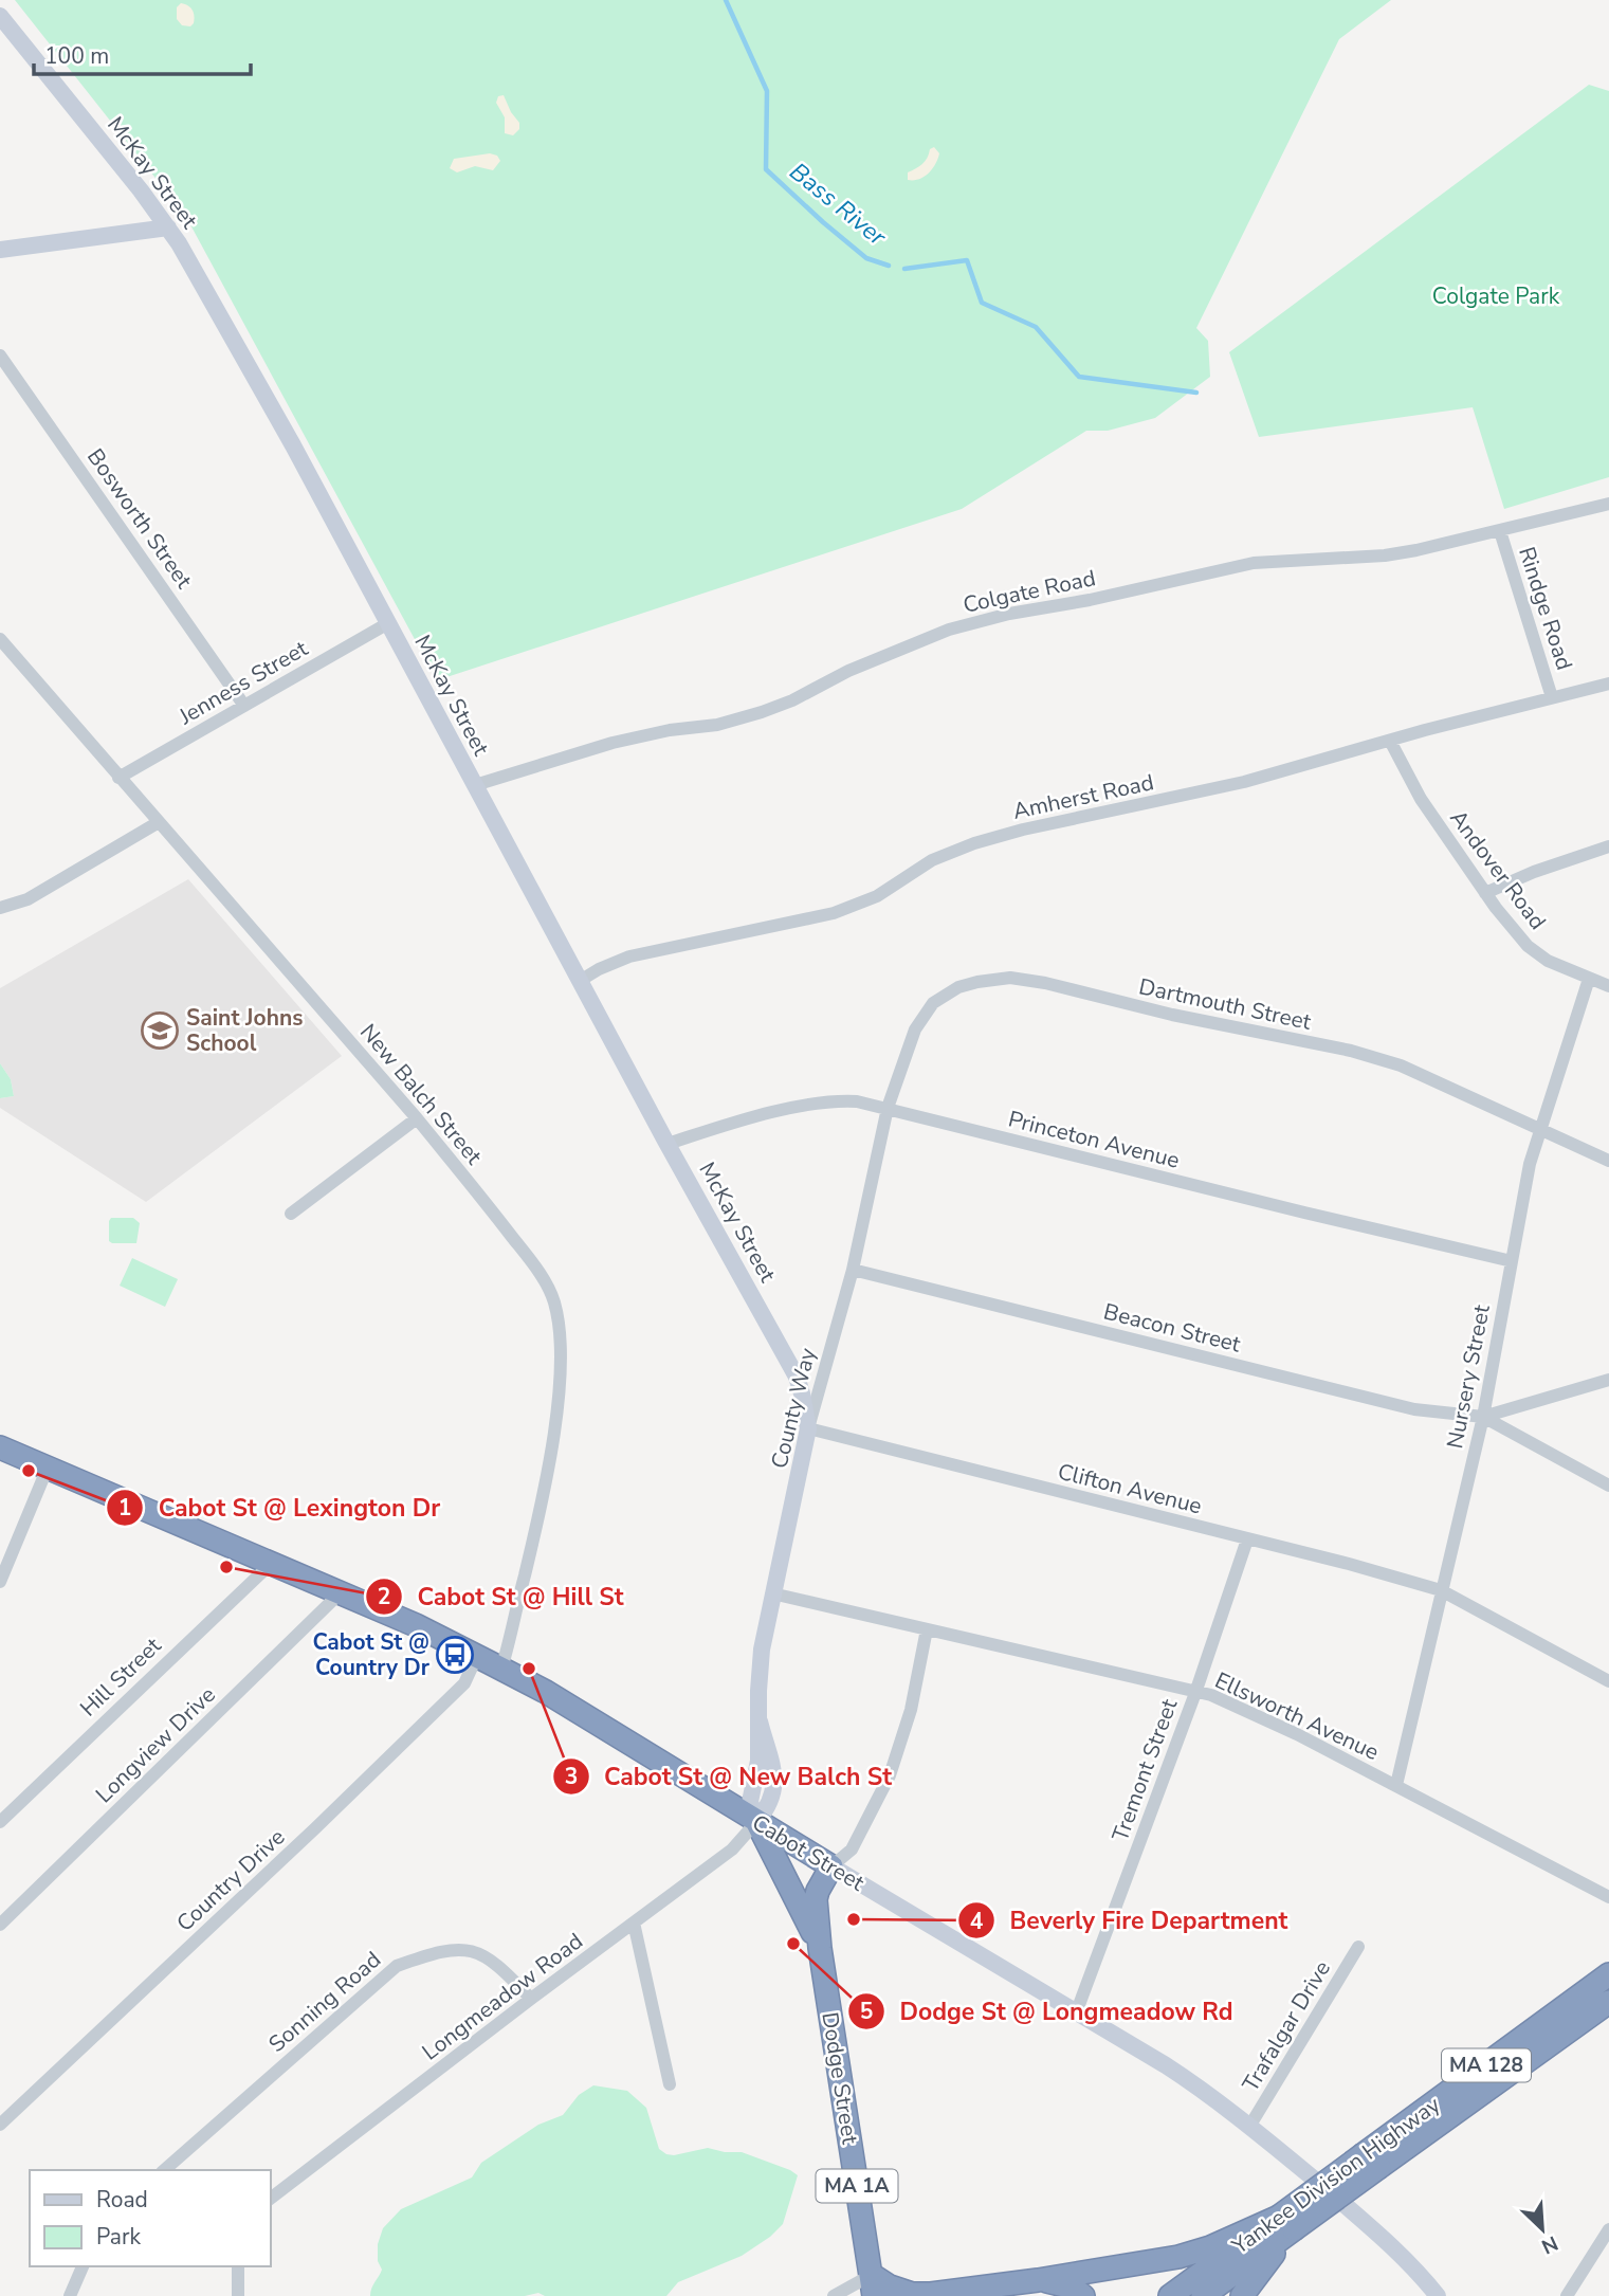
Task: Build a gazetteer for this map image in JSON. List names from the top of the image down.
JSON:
{
  "streets": {
    "highway": [
      "Cabot Street",
      "MA 128",
      "Dodge Street",
      "Yankee Division Highway",
      "MA 1A"
    ],
    "main road": ["McKay Street", "County Way"],
    "street": [
      "Bosworth Street",
      "Colgate Road",
      "Rindge Road",
      "Jenness Street",
      "Amherst Road",
      "Andover Road",
      "Dartmouth Street",
      "New Balch Street",
      "Princeton Avenue",
      "Beacon Street",
      "Nursery Street",
      "Clifton Avenue",
      "Hill Street",
      "Ellsworth Avenue",
      "Longview Drive",
      "Tremont Street",
      "Country Drive",
      "Longmeadow Road",
      "Sonning Road",
      "Trafalgar Drive"
    ]
  },
  "crossings": [
    ["McKay Street", "Colgate Road"],
    ["McKay Street", "Jenness Street"],
    ["McKay Street", "Amherst Road"],
    ["McKay Street", "Princeton Avenue"],
    ["McKay Street", "County Way"],
    ["McKay Street", "Clifton Avenue"],
    ["Bosworth Street", "Jenness Street"],
    ["Colgate Road", "Rindge Road"],
    ["Rindge Road", "Amherst Road"],
    ["Jenness Street", "New Balch Street"],
    ["Amherst Road", "Andover Road"],
    ["Andover Road", "Nursery Street"],
    ["Dartmouth Street", "Princeton Avenue"],
    ["Dartmouth Street", "Nursery Street"],
    ["Dartmouth Street", "County Way"],
    ["New Balch Street", "Cabot Street"],
    ["Princeton Avenue", "Nursery Street"],
    ["Princeton Avenue", "County Way"],
    ["Beacon Street", "Nursery Street"],
    ["Beacon Street", "County Way"],
    ["Nursery Street", "Clifton Avenue"],
    ["Nursery Street", "Ellsworth Avenue"],
    ["County Way", "Clifton Avenue"],
    ["County Way", "Ellsworth Avenue"],
    ["County Way", "Cabot Street"],
    ["County Way", "Longmeadow Road"],
    ["County Way", "Dodge Street"],
    ["Clifton Avenue", "Tremont Street"],
    ["Hill Street", "Cabot Street"],
    ["Ellsworth Avenue", "Tremont Street"],
    ["Longview Drive", "Cabot Street"],
    ["Tremont Street", "Cabot Street"],
    ["Cabot Street", "Country Drive"],
    ["Cabot Street", "Longmeadow Road"],
    ["Cabot Street", "Trafalgar Drive"],
    ["Cabot Street", "Dodge Street"],
    ["Longmeadow Road", "Sonning Road"],
    ["Longmeadow Road", "Dodge Street"]
  ],
  "water": ["Bass River"],
  "parks": ["Colgate Park"],
  "places": {
    "school or university": ["Saint Johns School"],
    "other": [
      "Cabot St @ Lexington Dr",
      "Cabot St @ Hill St",
      "Cabot St @ New Balch St",
      "Beverly Fire Department",
      "Dodge St @ Longmeadow Rd"
    ],
    "bus stop": ["Cabot St @ Country Dr"]
  },
  "legend": ["Road", "Park"],
  "scale_bar": "100 m",
  "north": "bottom right"
}
